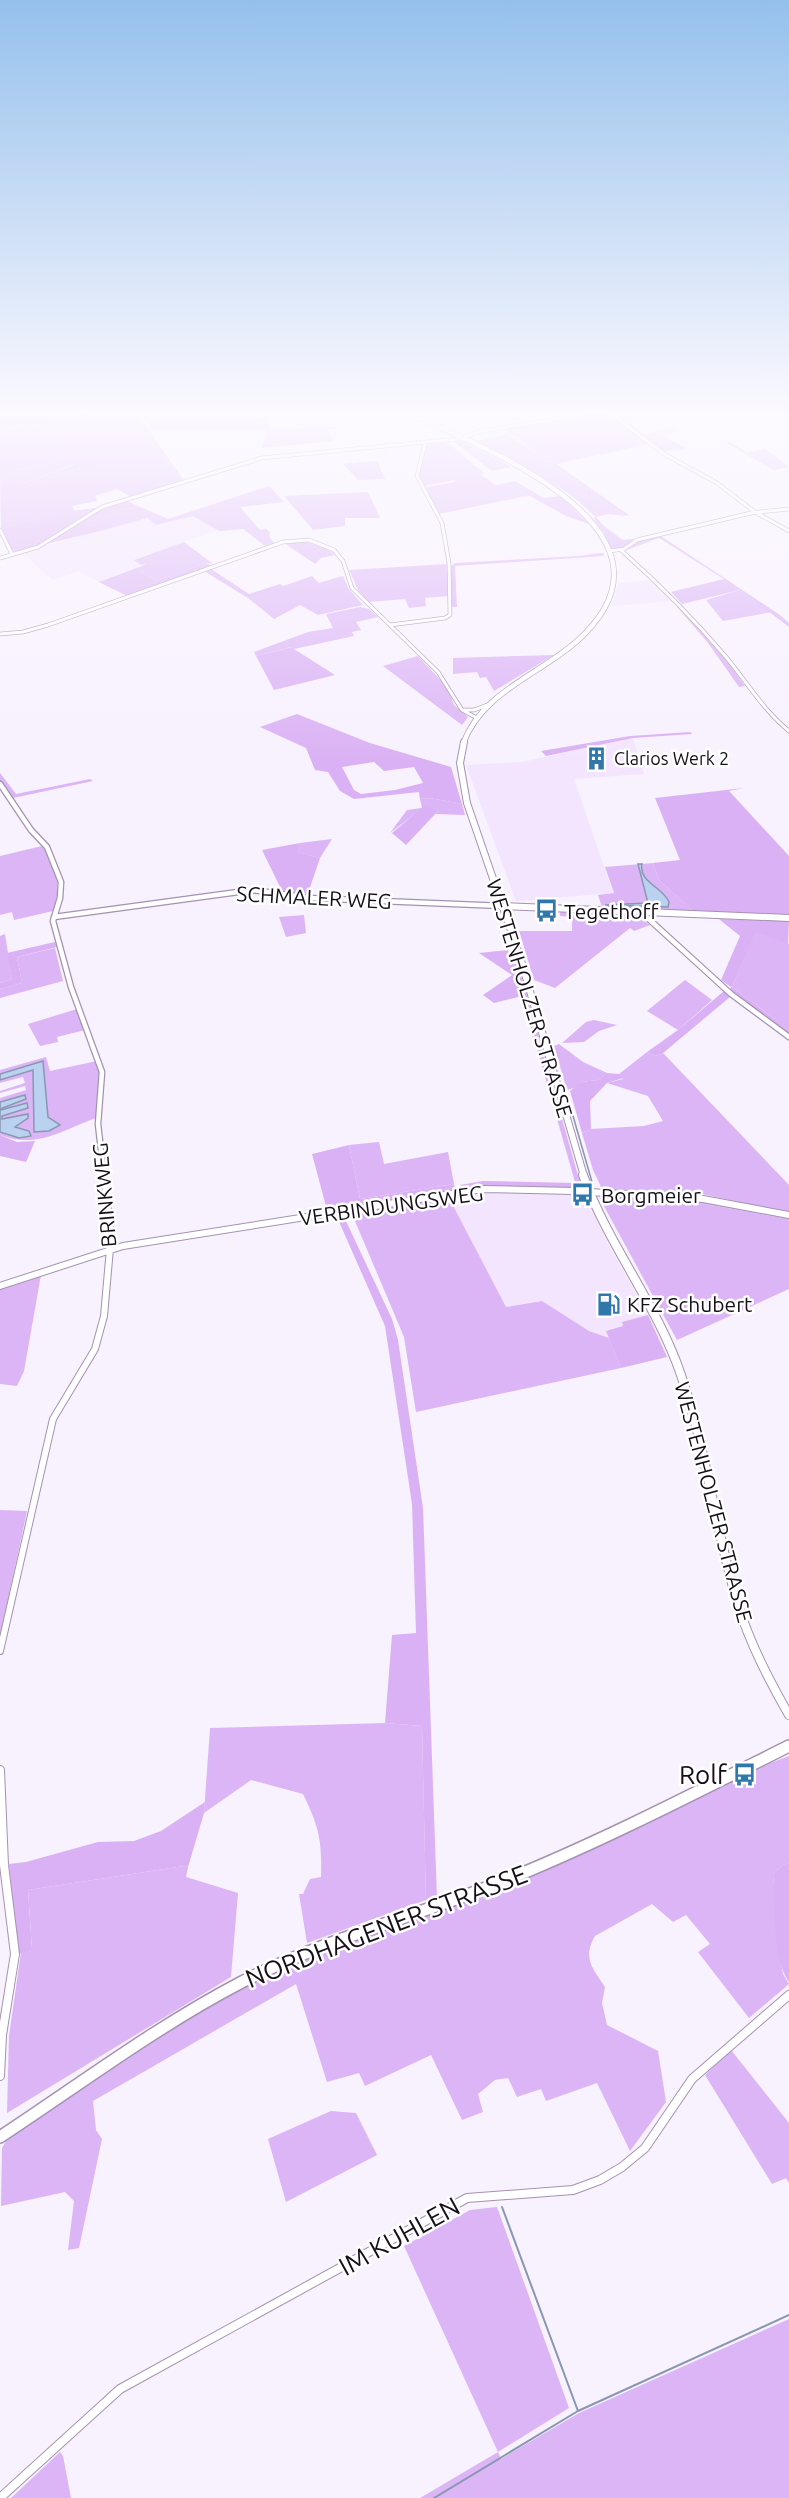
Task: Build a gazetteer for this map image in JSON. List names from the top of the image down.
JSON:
{
  "streets": {
    "main road": ["WESTENHOLZER STRASSE", "NORDHAGENER STRASSE"],
    "street": [
      "SCHMALER WEG",
      "BRINKWEG",
      "VERBINDUNGSWEG",
      "IM KUHLEN"
    ]
  },
  "crossings": [
    ["SCHMALER WEG", "WESTENHOLZER STRASSE"],
    ["SCHMALER WEG", "BRINKWEG"],
    ["WESTENHOLZER STRASSE", "VERBINDUNGSWEG"],
    ["BRINKWEG", "VERBINDUNGSWEG"]
  ],
  "places": {
    "building": ["Clarios Werk 2"],
    "bus stop": ["Tegethoff", "Borgmeier", "Rolf"],
    "fuel station": ["KFZ Schubert"]
  }
}
